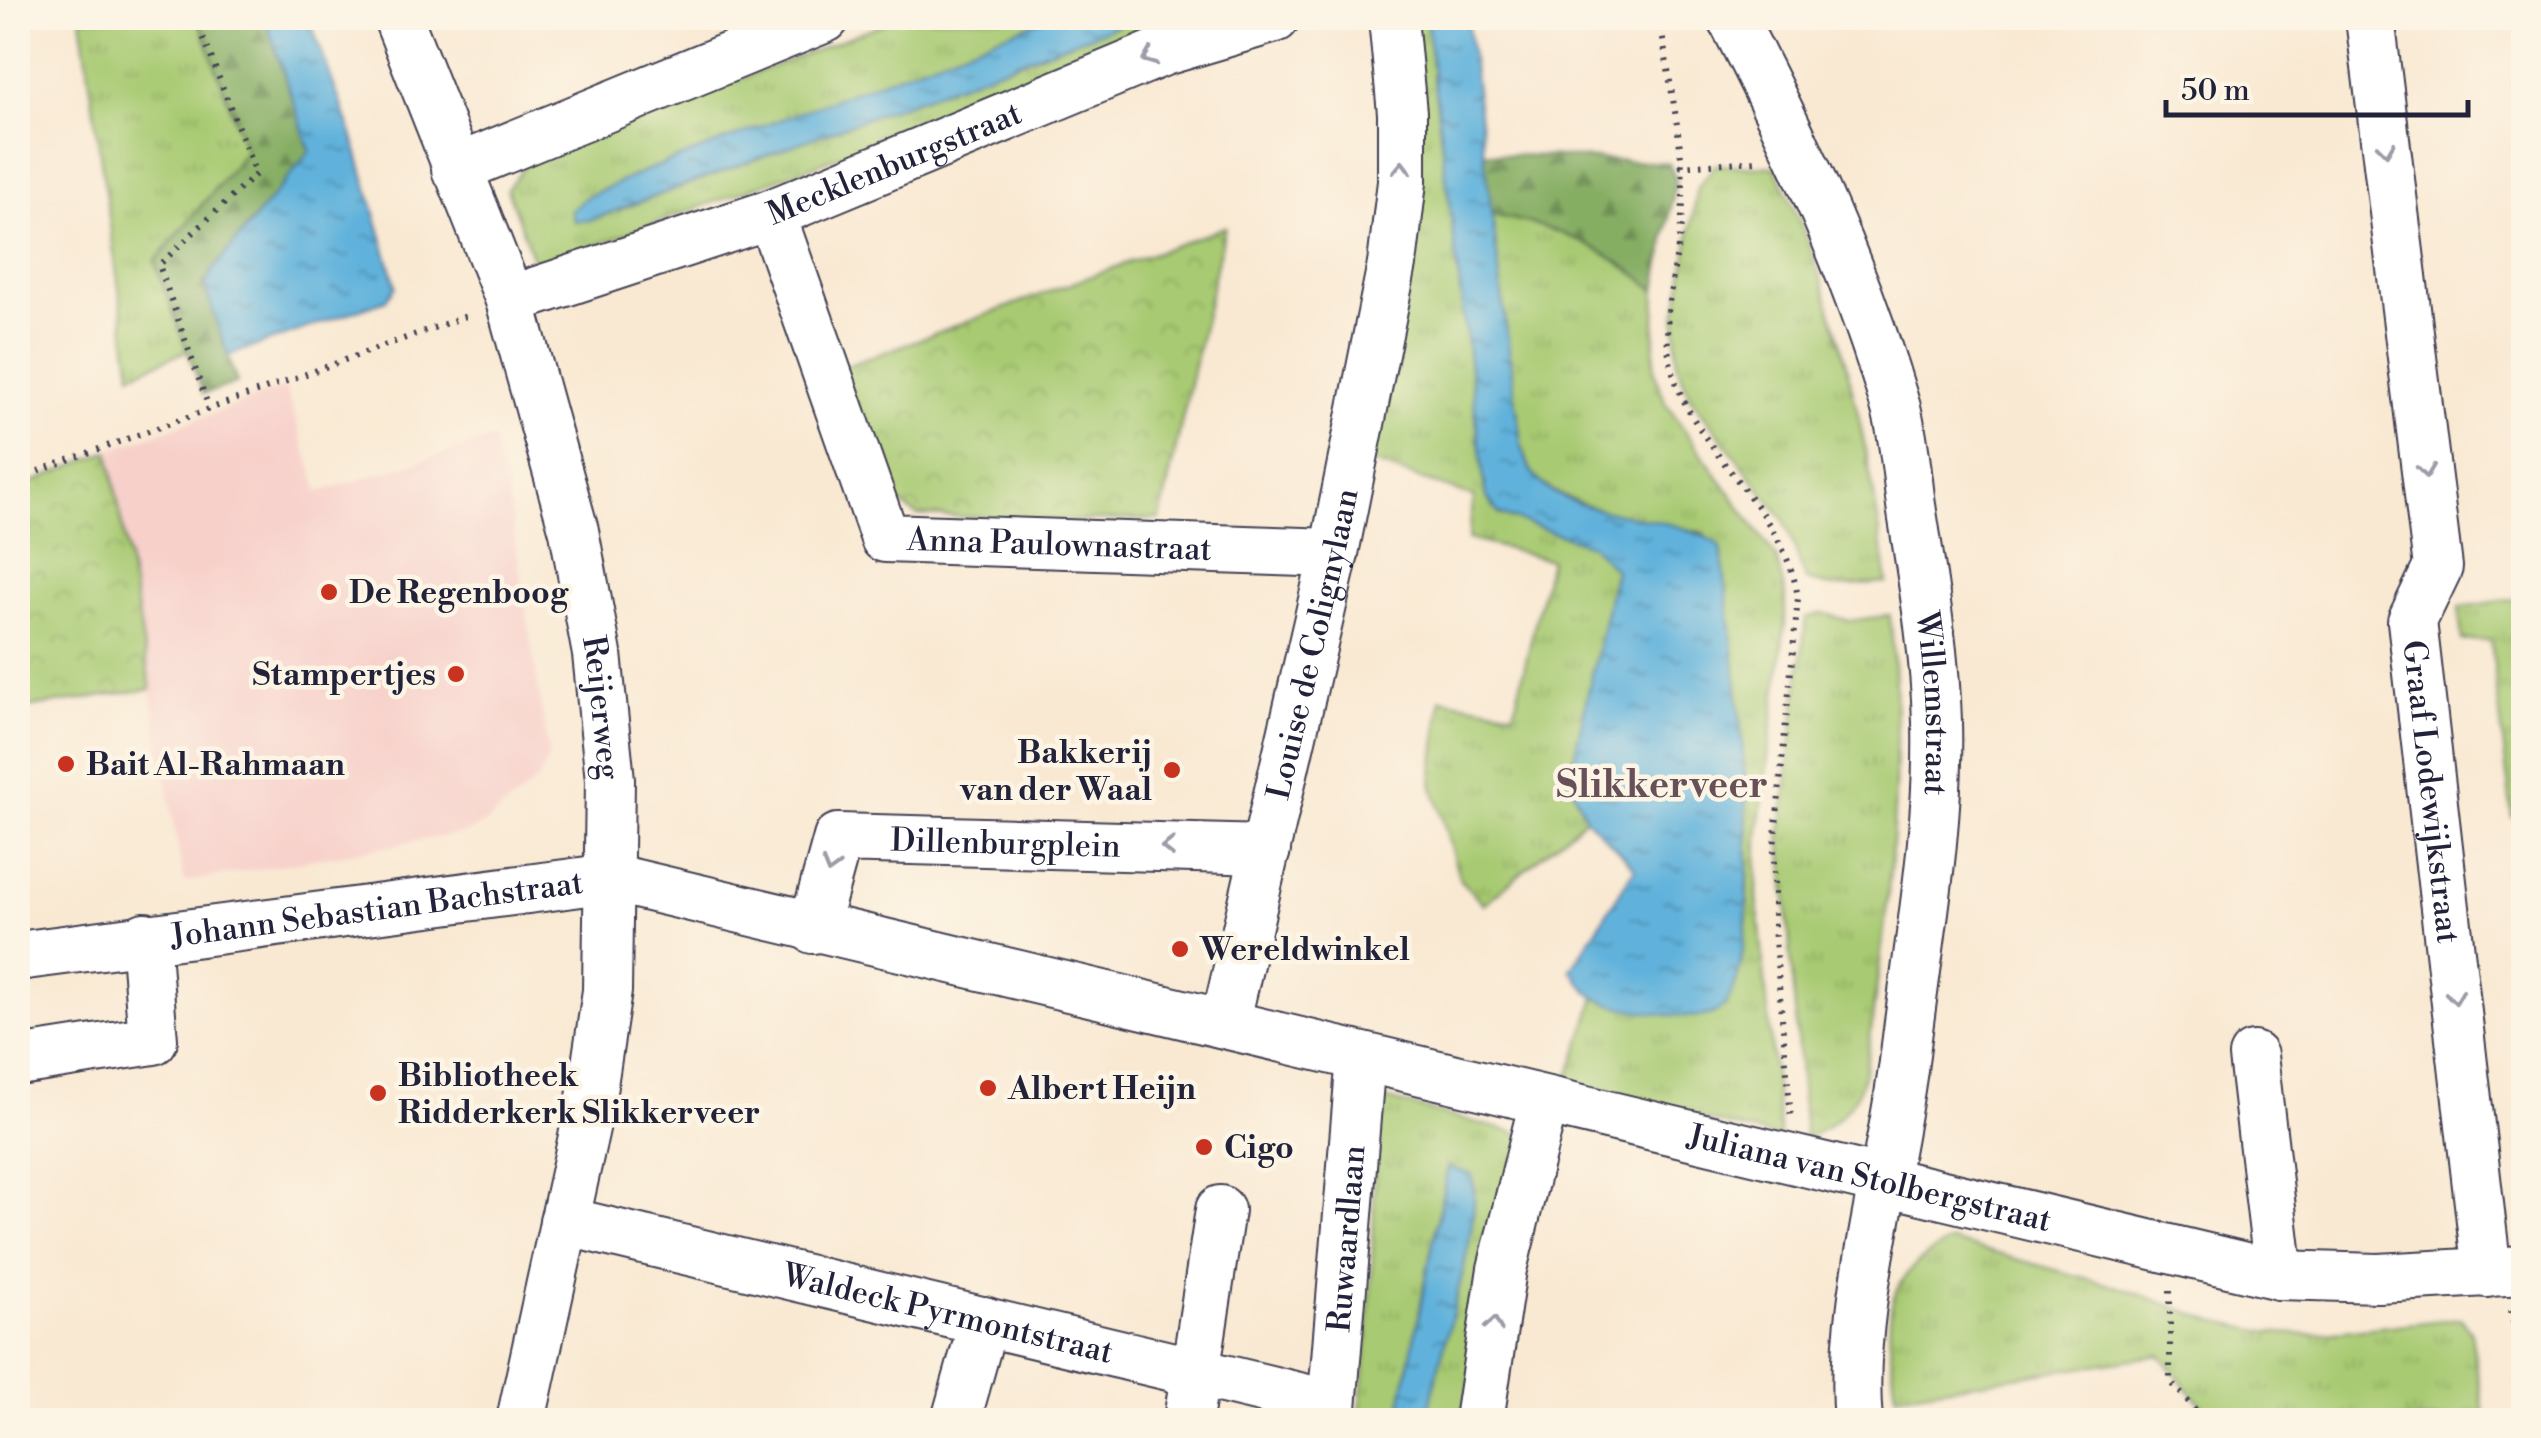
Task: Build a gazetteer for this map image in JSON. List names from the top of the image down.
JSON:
{
  "streets": {
    "street": [
      "Mecklenburgstraat",
      "Anna Paulownastraat",
      "Louise de Colignylaan",
      "Willemstraat",
      "Reijerweg",
      "Graaf Lodewijkstraat",
      "Dillenburgplein",
      "Johann Sebastian Bachstraat",
      "Juliana van Stolbergstraat",
      "Ruwaardlaan",
      "Waldeck Pyrmontstraat"
    ]
  },
  "crossings": [
    ["Mecklenburgstraat", "Anna Paulownastraat"],
    ["Mecklenburgstraat", "Reijerweg"],
    ["Anna Paulownastraat", "Louise de Colignylaan"],
    ["Louise de Colignylaan", "Dillenburgplein"],
    ["Louise de Colignylaan", "Juliana van Stolbergstraat"],
    ["Willemstraat", "Juliana van Stolbergstraat"],
    ["Reijerweg", "Johann Sebastian Bachstraat"],
    ["Reijerweg", "Waldeck Pyrmontstraat"],
    ["Graaf Lodewijkstraat", "Juliana van Stolbergstraat"],
    ["Juliana van Stolbergstraat", "Ruwaardlaan"],
    ["Ruwaardlaan", "Waldeck Pyrmontstraat"]
  ],
  "one_way": ["Mecklenburgstraat", "Louise de Colignylaan", "Graaf Lodewijkstraat"],
  "districts": ["Slikkerveer"],
  "places": [
    "De Regenboog",
    "Stampertjes",
    "Bait Al-Rahmaan",
    "Bakkerij van der Waal",
    "Wereldwinkel",
    "Albert Heijn",
    "Bibliotheek Ridderkerk Slikkerveer",
    "Cigo"
  ],
  "scale_bar": "50 m"
}
